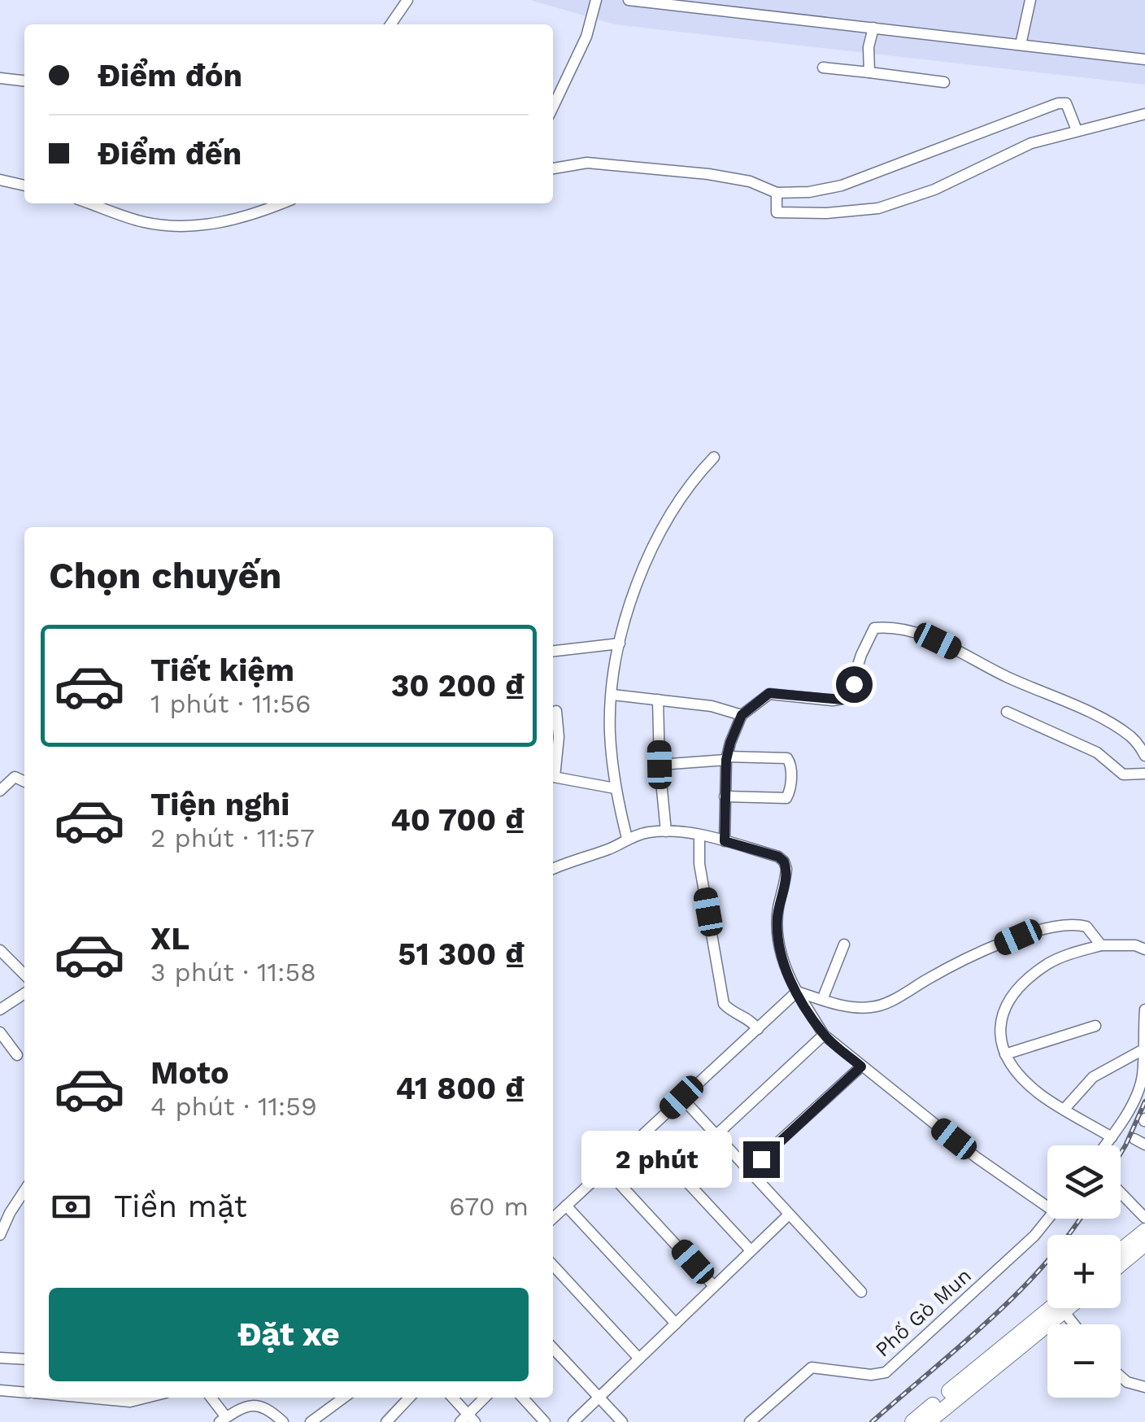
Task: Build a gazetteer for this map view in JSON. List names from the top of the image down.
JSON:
{
  "streets": {
    "street": ["Phố Gò Mun"]
  },
  "page": {
    "banner": ["Điểm đón", "Điểm đến"],
    "heading": "Chọn chuyến",
    "list": [
      {
        "name": "Tiết kiệm",
        "note": "1 phút · 11:56",
        "value": "30 200 ₫"
      },
      {
        "name": "Tiện nghi",
        "note": "2 phút · 11:57",
        "value": "40 700 ₫"
      },
      {
        "name": "XL",
        "note": "3 phút · 11:58",
        "value": "51 300 ₫"
      },
      {
        "name": "Moto",
        "note": "4 phút · 11:59",
        "value": "41 800 ₫"
      }
    ],
    "bubble": "2 phút",
    "map_buttons": ["+", "−"],
    "pay": ["Tiền mặt", "670 m"],
    "buttons": "Đặt xe"
  }
}
